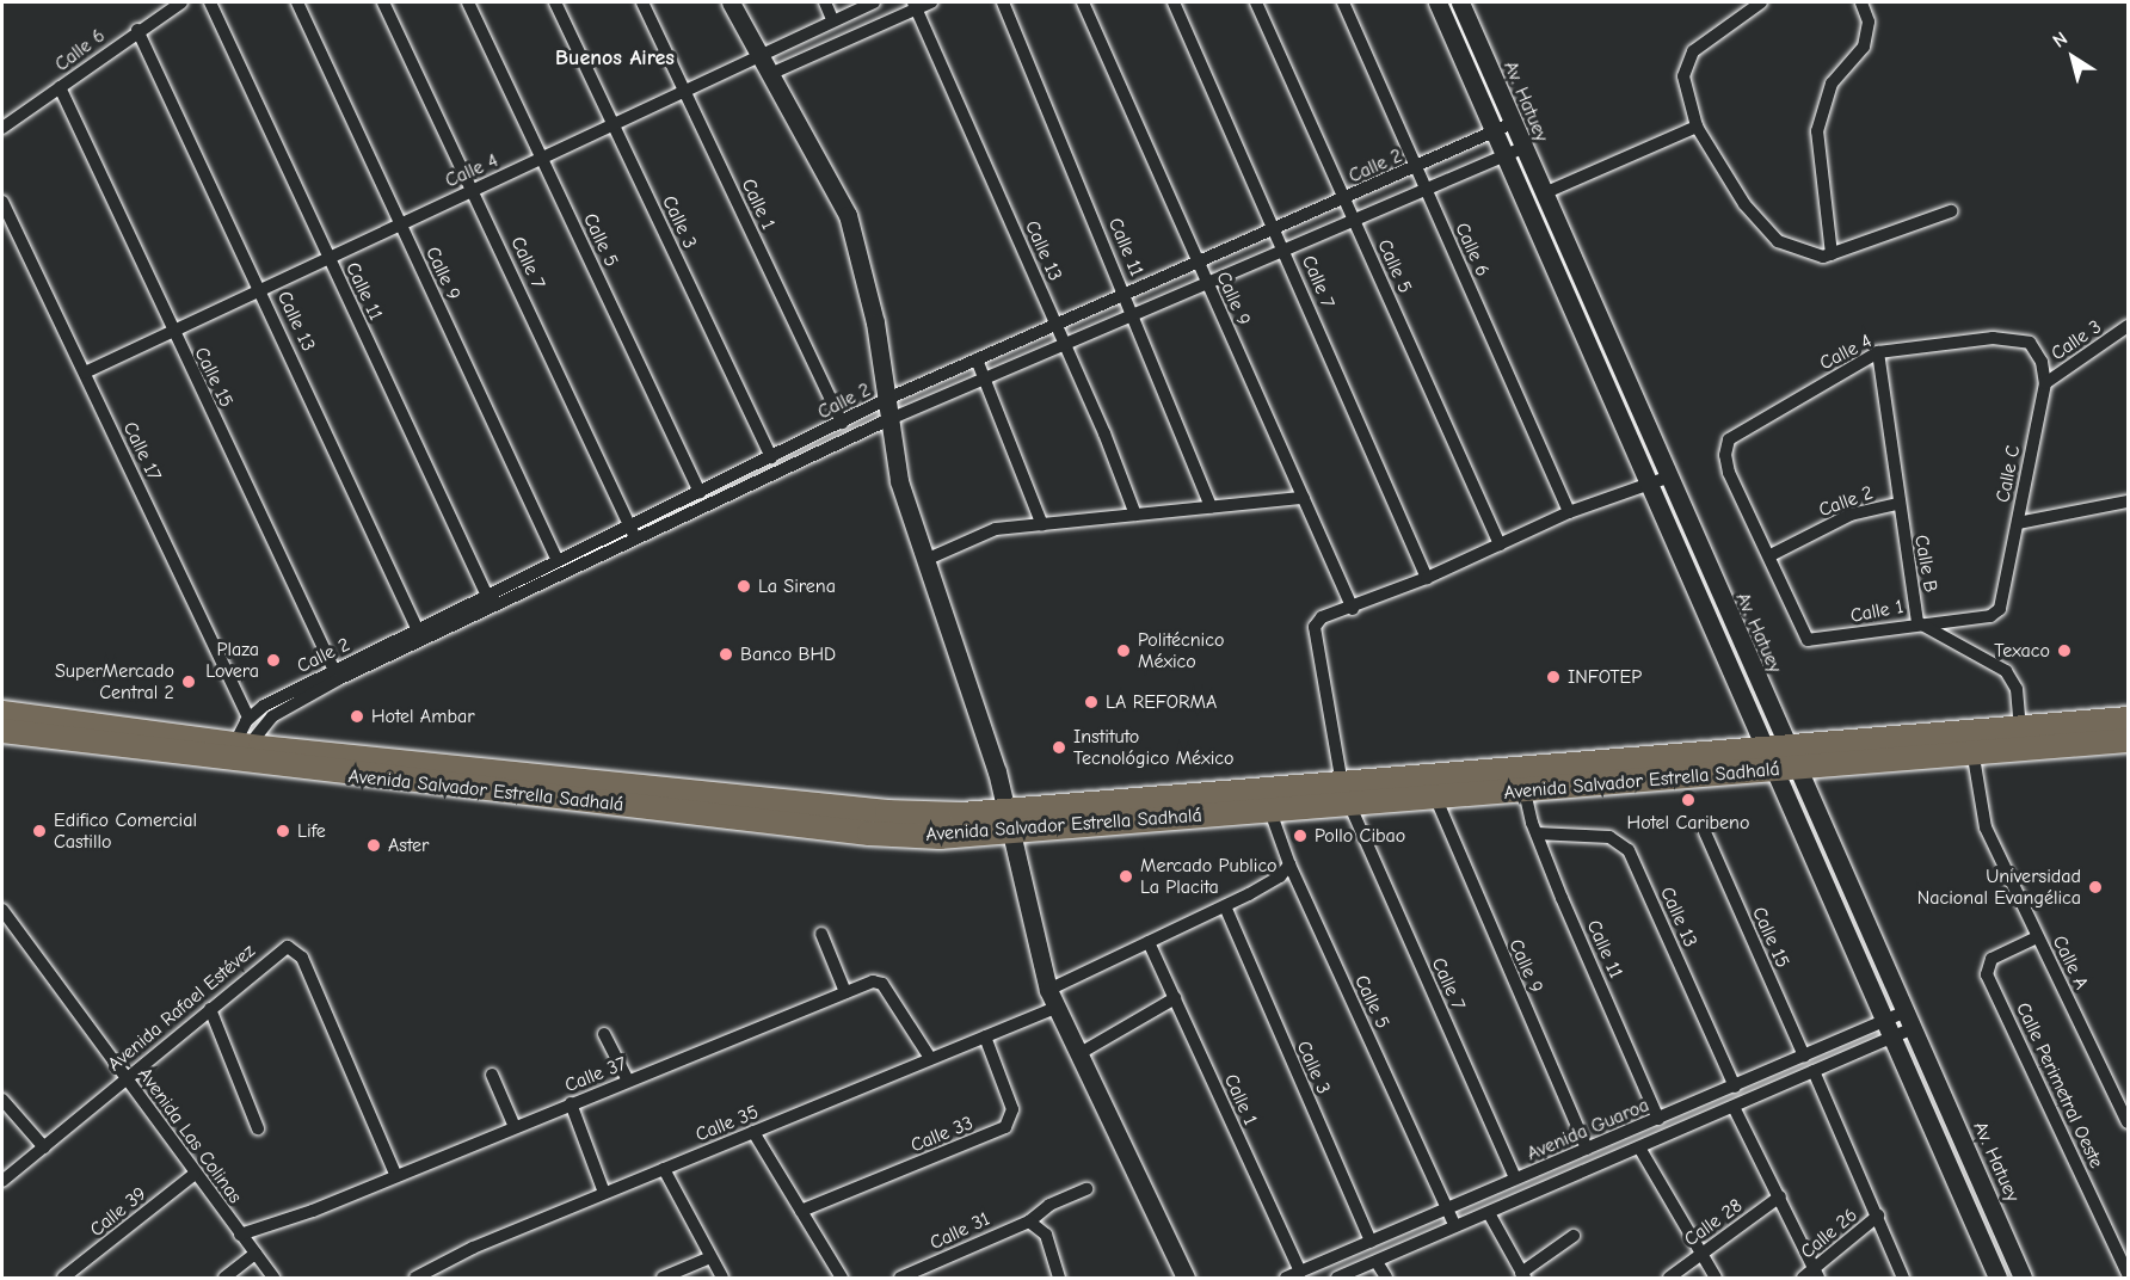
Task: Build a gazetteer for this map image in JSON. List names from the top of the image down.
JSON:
{
  "streets": {
    "highway": ["Avenida Salvador Estrella Sadhalá"],
    "main road": ["Av. Hatuey"],
    "street": [
      "Calle 6",
      "Calle 2",
      "Calle 4",
      "Calle 1",
      "Calle 3",
      "Calle 5",
      "Calle 11",
      "Calle 13",
      "Calle 7",
      "Calle 9",
      "Calle 15",
      "Calle 17",
      "Calle C",
      "Calle B",
      "Calle A",
      "Avenida Rafael Estévez",
      "Calle 37",
      "Calle Perimetral Oeste",
      "Calle 35",
      "Avenida Guaroa",
      "Calle 33",
      "Avenida Las Colinas",
      "Calle 39",
      "Calle 28",
      "Calle 31",
      "Calle 26"
    ]
  },
  "crossings": [
    ["Calle 6", "Calle 2"],
    ["Calle 6", "Calle 13"],
    ["Calle 6", "Calle 15"],
    ["Av. Hatuey", "Calle 2"],
    ["Av. Hatuey", "Avenida Salvador Estrella Sadhalá"],
    ["Av. Hatuey", "Avenida Guaroa"],
    ["Calle 2", "Calle 4"],
    ["Calle 2", "Calle 1"],
    ["Calle 2", "Calle 3"],
    ["Calle 2", "Calle 5"],
    ["Calle 2", "Calle 11"],
    ["Calle 2", "Calle 13"],
    ["Calle 2", "Calle 7"],
    ["Calle 2", "Calle 9"],
    ["Calle 2", "Calle 15"],
    ["Calle 2", "Calle 17"],
    ["Calle 2", "Calle B"],
    ["Calle 2", "Avenida Salvador Estrella Sadhalá"],
    ["Calle 4", "Calle 1"],
    ["Calle 4", "Calle 3"],
    ["Calle 4", "Calle 5"],
    ["Calle 4", "Calle 11"],
    ["Calle 4", "Calle 13"],
    ["Calle 4", "Calle 7"],
    ["Calle 4", "Calle 9"],
    ["Calle 4", "Calle 15"],
    ["Calle 4", "Calle 17"],
    ["Calle 4", "Calle C"],
    ["Calle 4", "Calle B"],
    ["Calle 1", "Calle C"],
    ["Calle 1", "Calle B"],
    ["Calle 1", "Avenida Guaroa"],
    ["Calle 3", "Calle C"],
    ["Calle 3", "Avenida Guaroa"],
    ["Calle 5", "Avenida Salvador Estrella Sadhalá"],
    ["Calle 5", "Avenida Guaroa"],
    ["Calle 11", "Calle 13"],
    ["Calle 11", "Avenida Salvador Estrella Sadhalá"],
    ["Calle 11", "Avenida Guaroa"],
    ["Calle 13", "Avenida Guaroa"],
    ["Calle 7", "Avenida Salvador Estrella Sadhalá"],
    ["Calle 7", "Avenida Guaroa"],
    ["Calle 9", "Avenida Salvador Estrella Sadhalá"],
    ["Calle 9", "Avenida Guaroa"],
    ["Calle 15", "Avenida Guaroa"],
    ["Calle B", "Avenida Salvador Estrella Sadhalá"],
    ["Avenida Salvador Estrella Sadhalá", "Calle A"],
    ["Calle A", "Calle Perimetral Oeste"],
    ["Avenida Rafael Estévez", "Calle 37"],
    ["Avenida Rafael Estévez", "Avenida Las Colinas"],
    ["Calle 37", "Calle 35"],
    ["Calle 37", "Avenida Las Colinas"],
    ["Calle 35", "Calle 33"],
    ["Avenida Las Colinas", "Calle 39"]
  ],
  "districts": ["Buenos Aires"],
  "places": [
    "La Sirena",
    "Politécnico México",
    "Texaco",
    "Banco BHD",
    "Plaza Lovera",
    "INFOTEP",
    "SuperMercado Central 2",
    "LA REFORMA",
    "Hotel Ambar",
    "Instituto Tecnológico México",
    "Hotel Caribeno",
    "Edifico Comercial Castillo",
    "Life",
    "Pollo Cibao",
    "Aster",
    "Mercado Publico La Placita",
    "Universidad Nacional Evangélica"
  ],
  "north": "top left"
}
